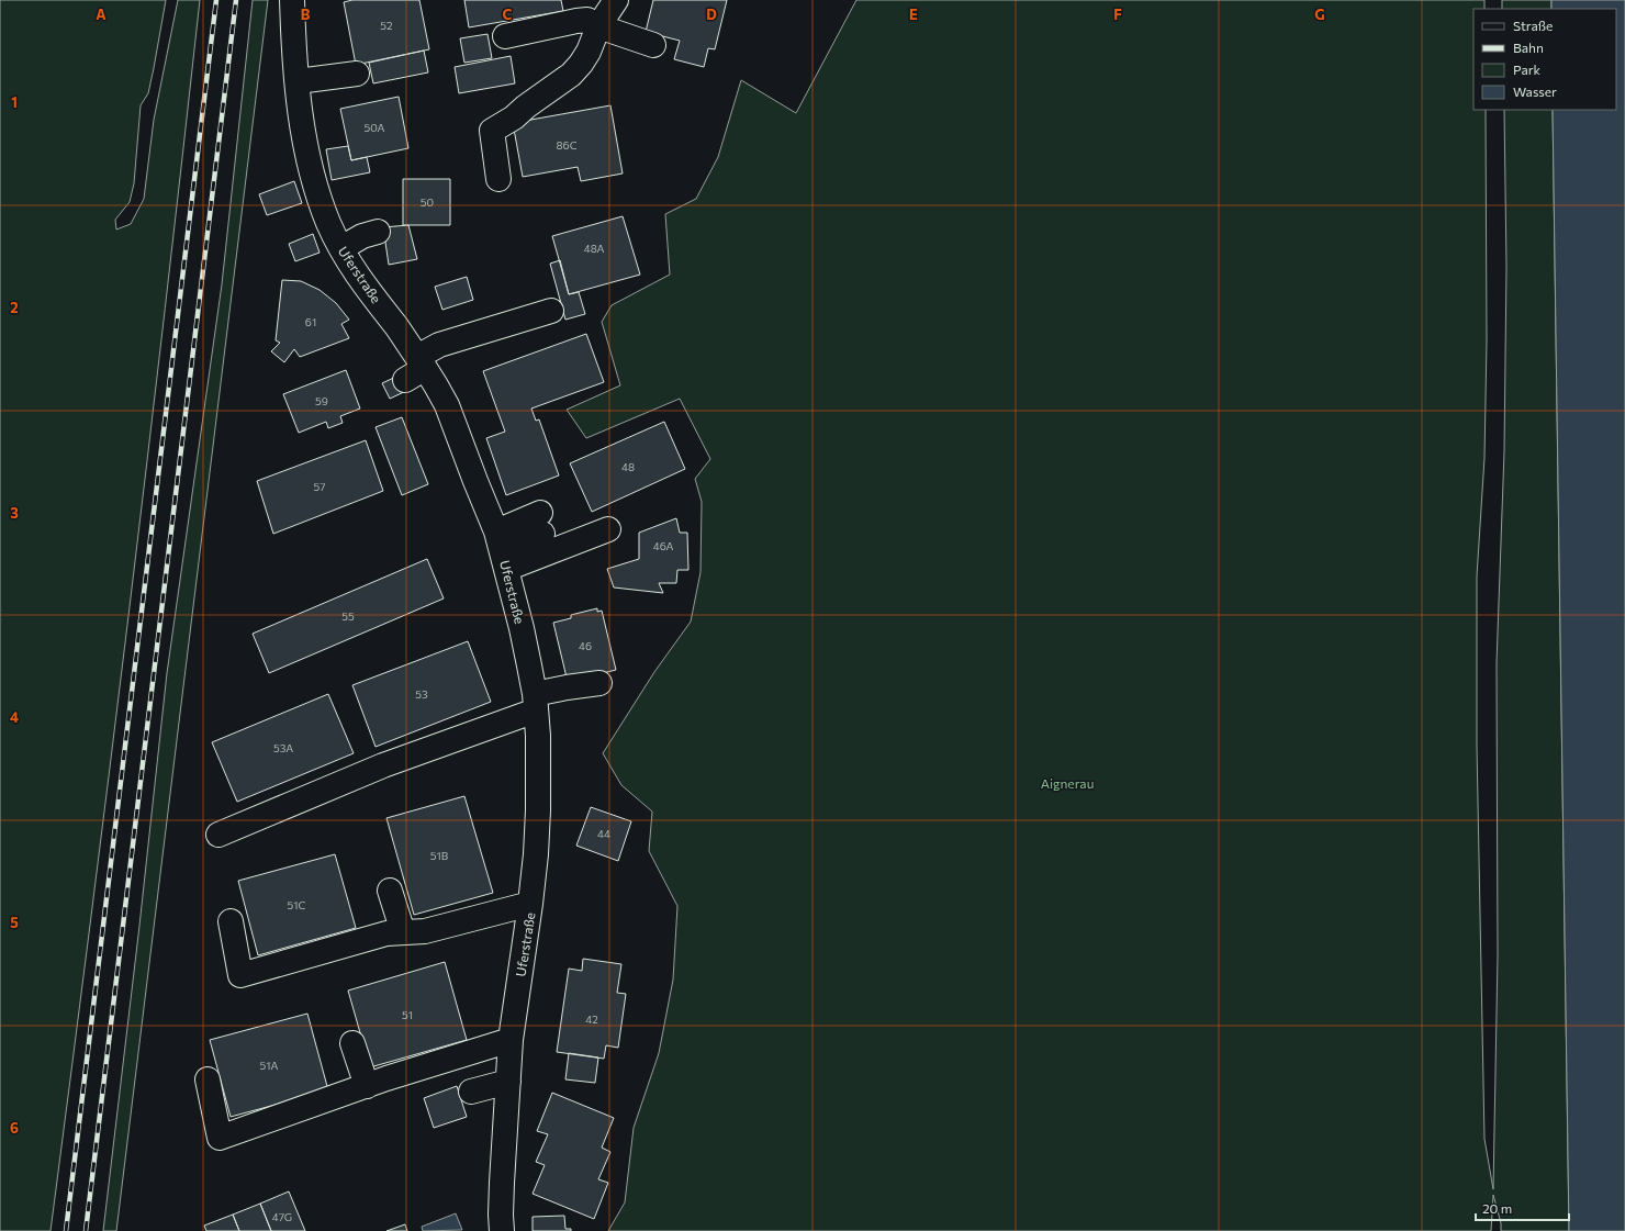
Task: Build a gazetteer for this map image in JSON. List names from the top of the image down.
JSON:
{
  "streets": {
    "street": ["Uferstraße"]
  },
  "parks": ["Aignerau"],
  "house_numbers": [
    "52",
    "50A",
    "86C",
    "50",
    "48A",
    "61",
    "59",
    "48",
    "57",
    "46A",
    "55",
    "46",
    "53",
    "53A",
    "44",
    "51B",
    "51C",
    "51",
    "42",
    "51A",
    "47G"
  ],
  "legend": [
    "Straße",
    "Bahn",
    "Park",
    "Wasser"
  ],
  "scale_bar": "20 m",
  "grid": {
    "columns": [
      "A",
      "B",
      "C",
      "D",
      "E",
      "F",
      "G"
    ],
    "rows": [
      "1",
      "2",
      "3",
      "4",
      "5",
      "6"
    ]
  }
}
